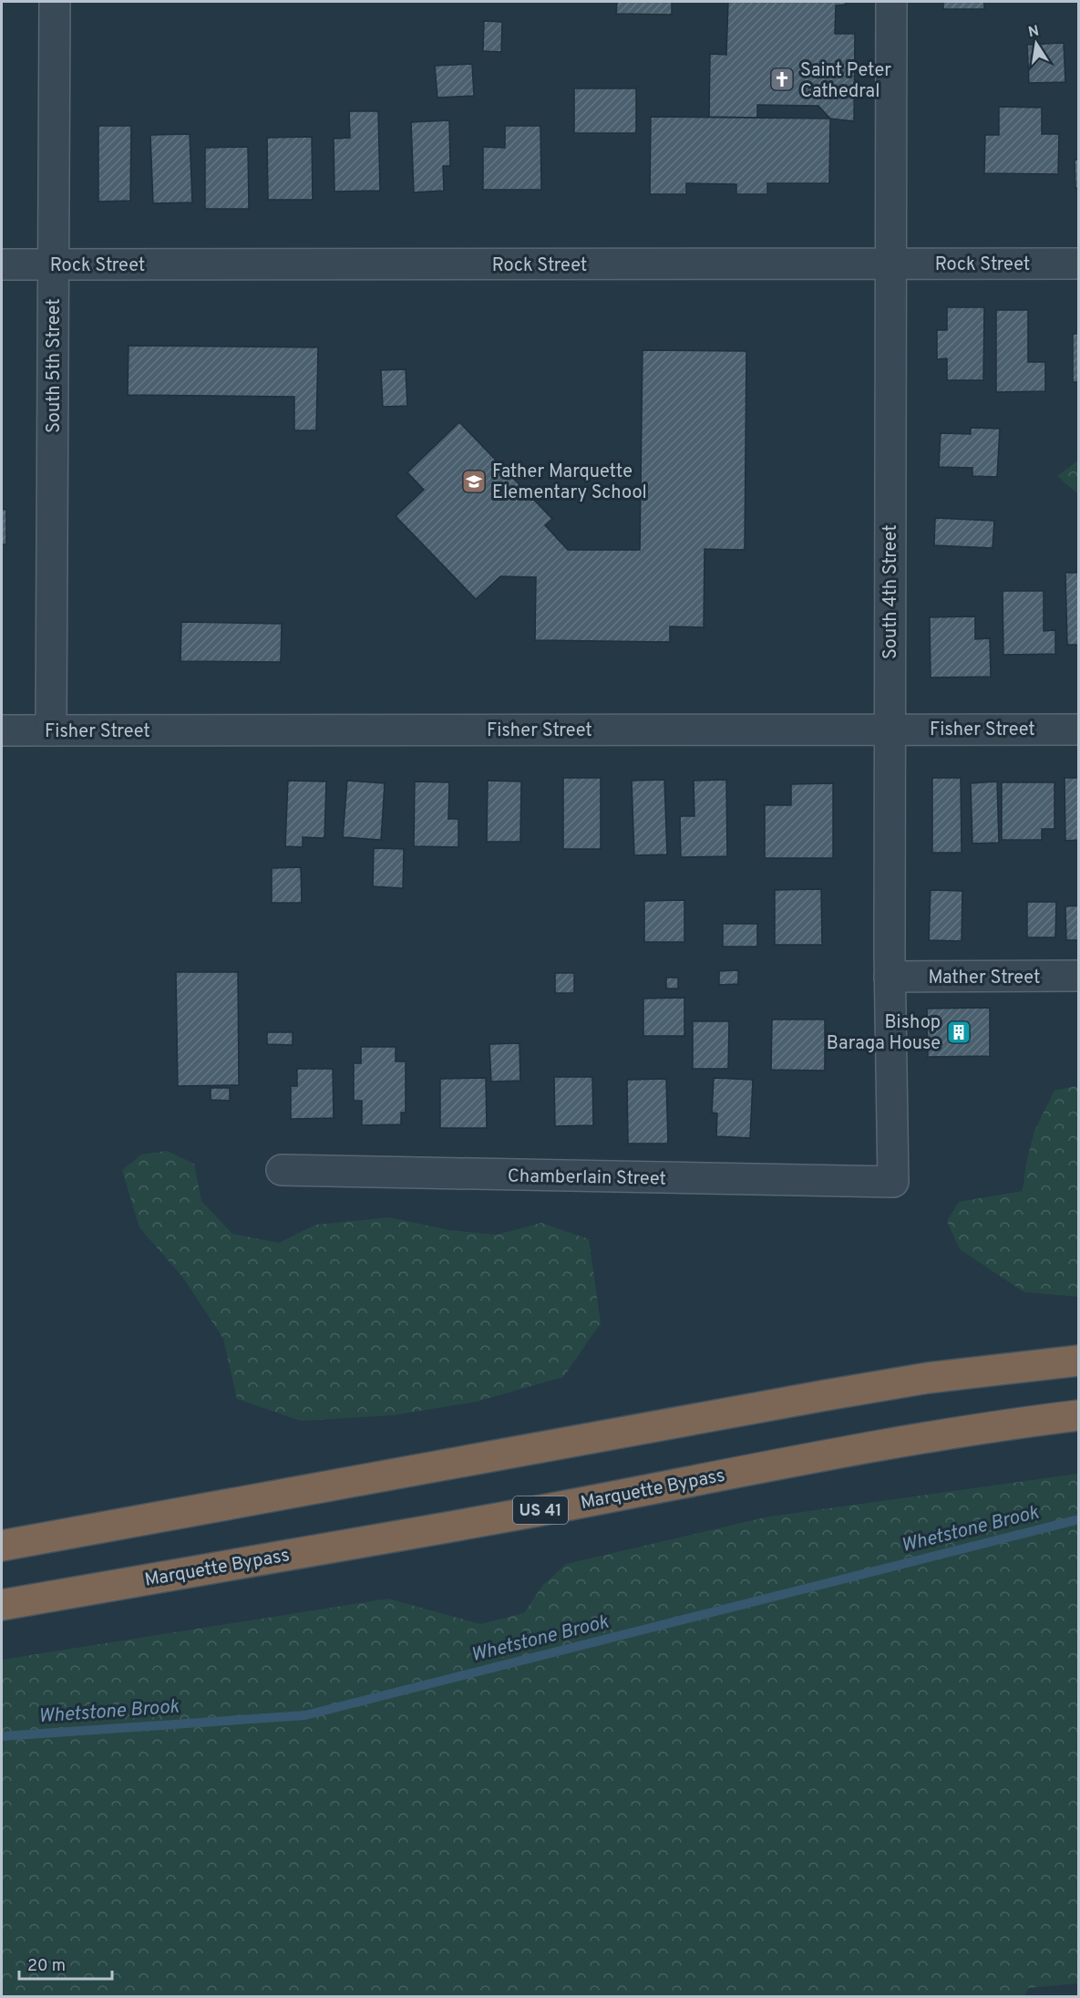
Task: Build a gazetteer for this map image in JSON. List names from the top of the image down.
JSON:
{
  "streets": {
    "highway": ["Marquette Bypass", "US 41"],
    "street": [
      "Rock Street",
      "South 5th Street",
      "South 4th Street",
      "Fisher Street",
      "Mather Street",
      "Chamberlain Street"
    ]
  },
  "crossings": [
    ["Rock Street", "South 5th Street"],
    ["Rock Street", "South 4th Street"],
    ["South 5th Street", "Fisher Street"],
    ["South 4th Street", "Fisher Street"],
    ["South 4th Street", "Mather Street"],
    ["South 4th Street", "Chamberlain Street"]
  ],
  "water": ["Whetstone Brook"],
  "places": {
    "church": ["Saint Peter Cathedral"],
    "school or university": ["Father Marquette Elementary School"],
    "building": ["Bishop Baraga House"]
  },
  "scale_bar": "20 m",
  "north": "top"
}
